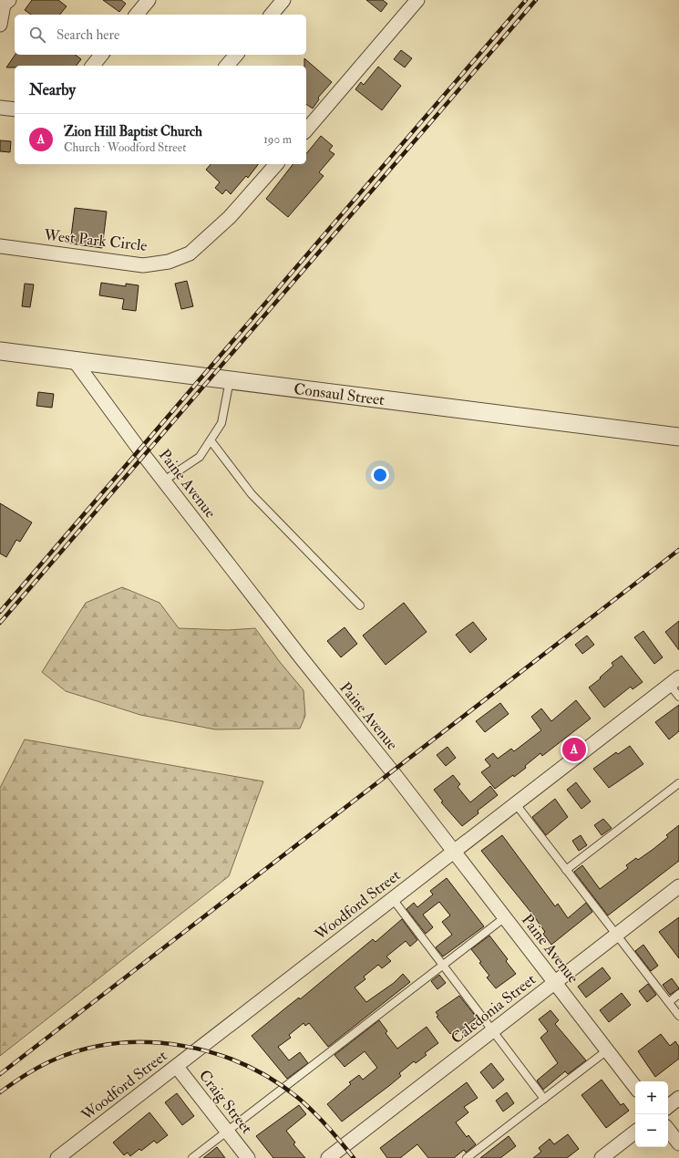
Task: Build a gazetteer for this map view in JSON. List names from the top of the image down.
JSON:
{
  "streets": {
    "street": [
      "West Park Circle",
      "Consaul Street",
      "Paine Avenue",
      "Woodford Street",
      "Caledonia Street",
      "Craig Street"
    ]
  },
  "crossings": [
    ["Consaul Street", "Paine Avenue"],
    ["Paine Avenue", "Woodford Street"],
    ["Paine Avenue", "Caledonia Street"],
    ["Woodford Street", "Craig Street"]
  ],
  "page": {
    "search": "Search here",
    "heading": "Nearby",
    "list": [
      {
        "mark": "A",
        "name": "Zion Hill Baptist Church",
        "note": "Church · Woodford Street",
        "value": "190 m"
      }
    ],
    "pins": "A",
    "map_buttons": ["+", "−"]
  }
}
